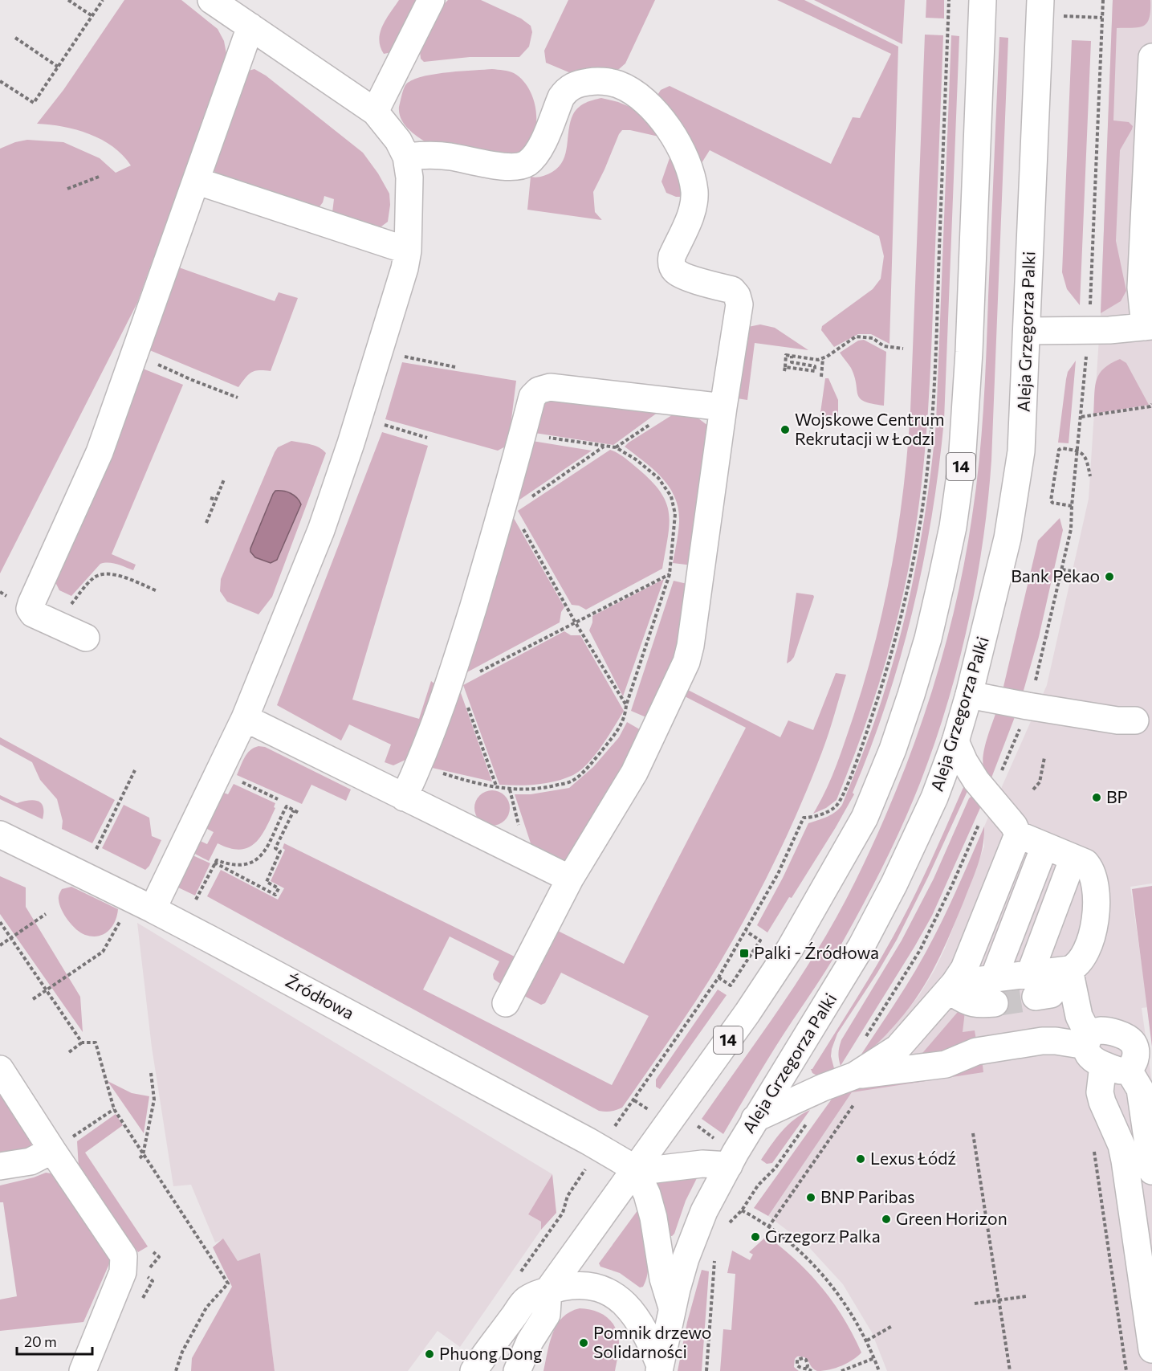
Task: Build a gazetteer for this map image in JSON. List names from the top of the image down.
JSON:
{
  "streets": {
    "main road": ["Aleja Grzegorza Palki", "14", "Źródłowa"]
  },
  "crossings": [
    ["14", "Źródłowa"]
  ],
  "places": {
    "other": [
      "Wojskowe Centrum Rekrutacji w Łodzi",
      "Bank Pekao",
      "BP",
      "Lexus Łódź",
      "BNP Paribas",
      "Green Horizon",
      "Grzegorz Palka",
      "Pomnik drzewo Solidarności",
      "Phuong Dong"
    ],
    "transit": ["Palki - Źródłowa"]
  },
  "scale_bar": "20 m"
}
